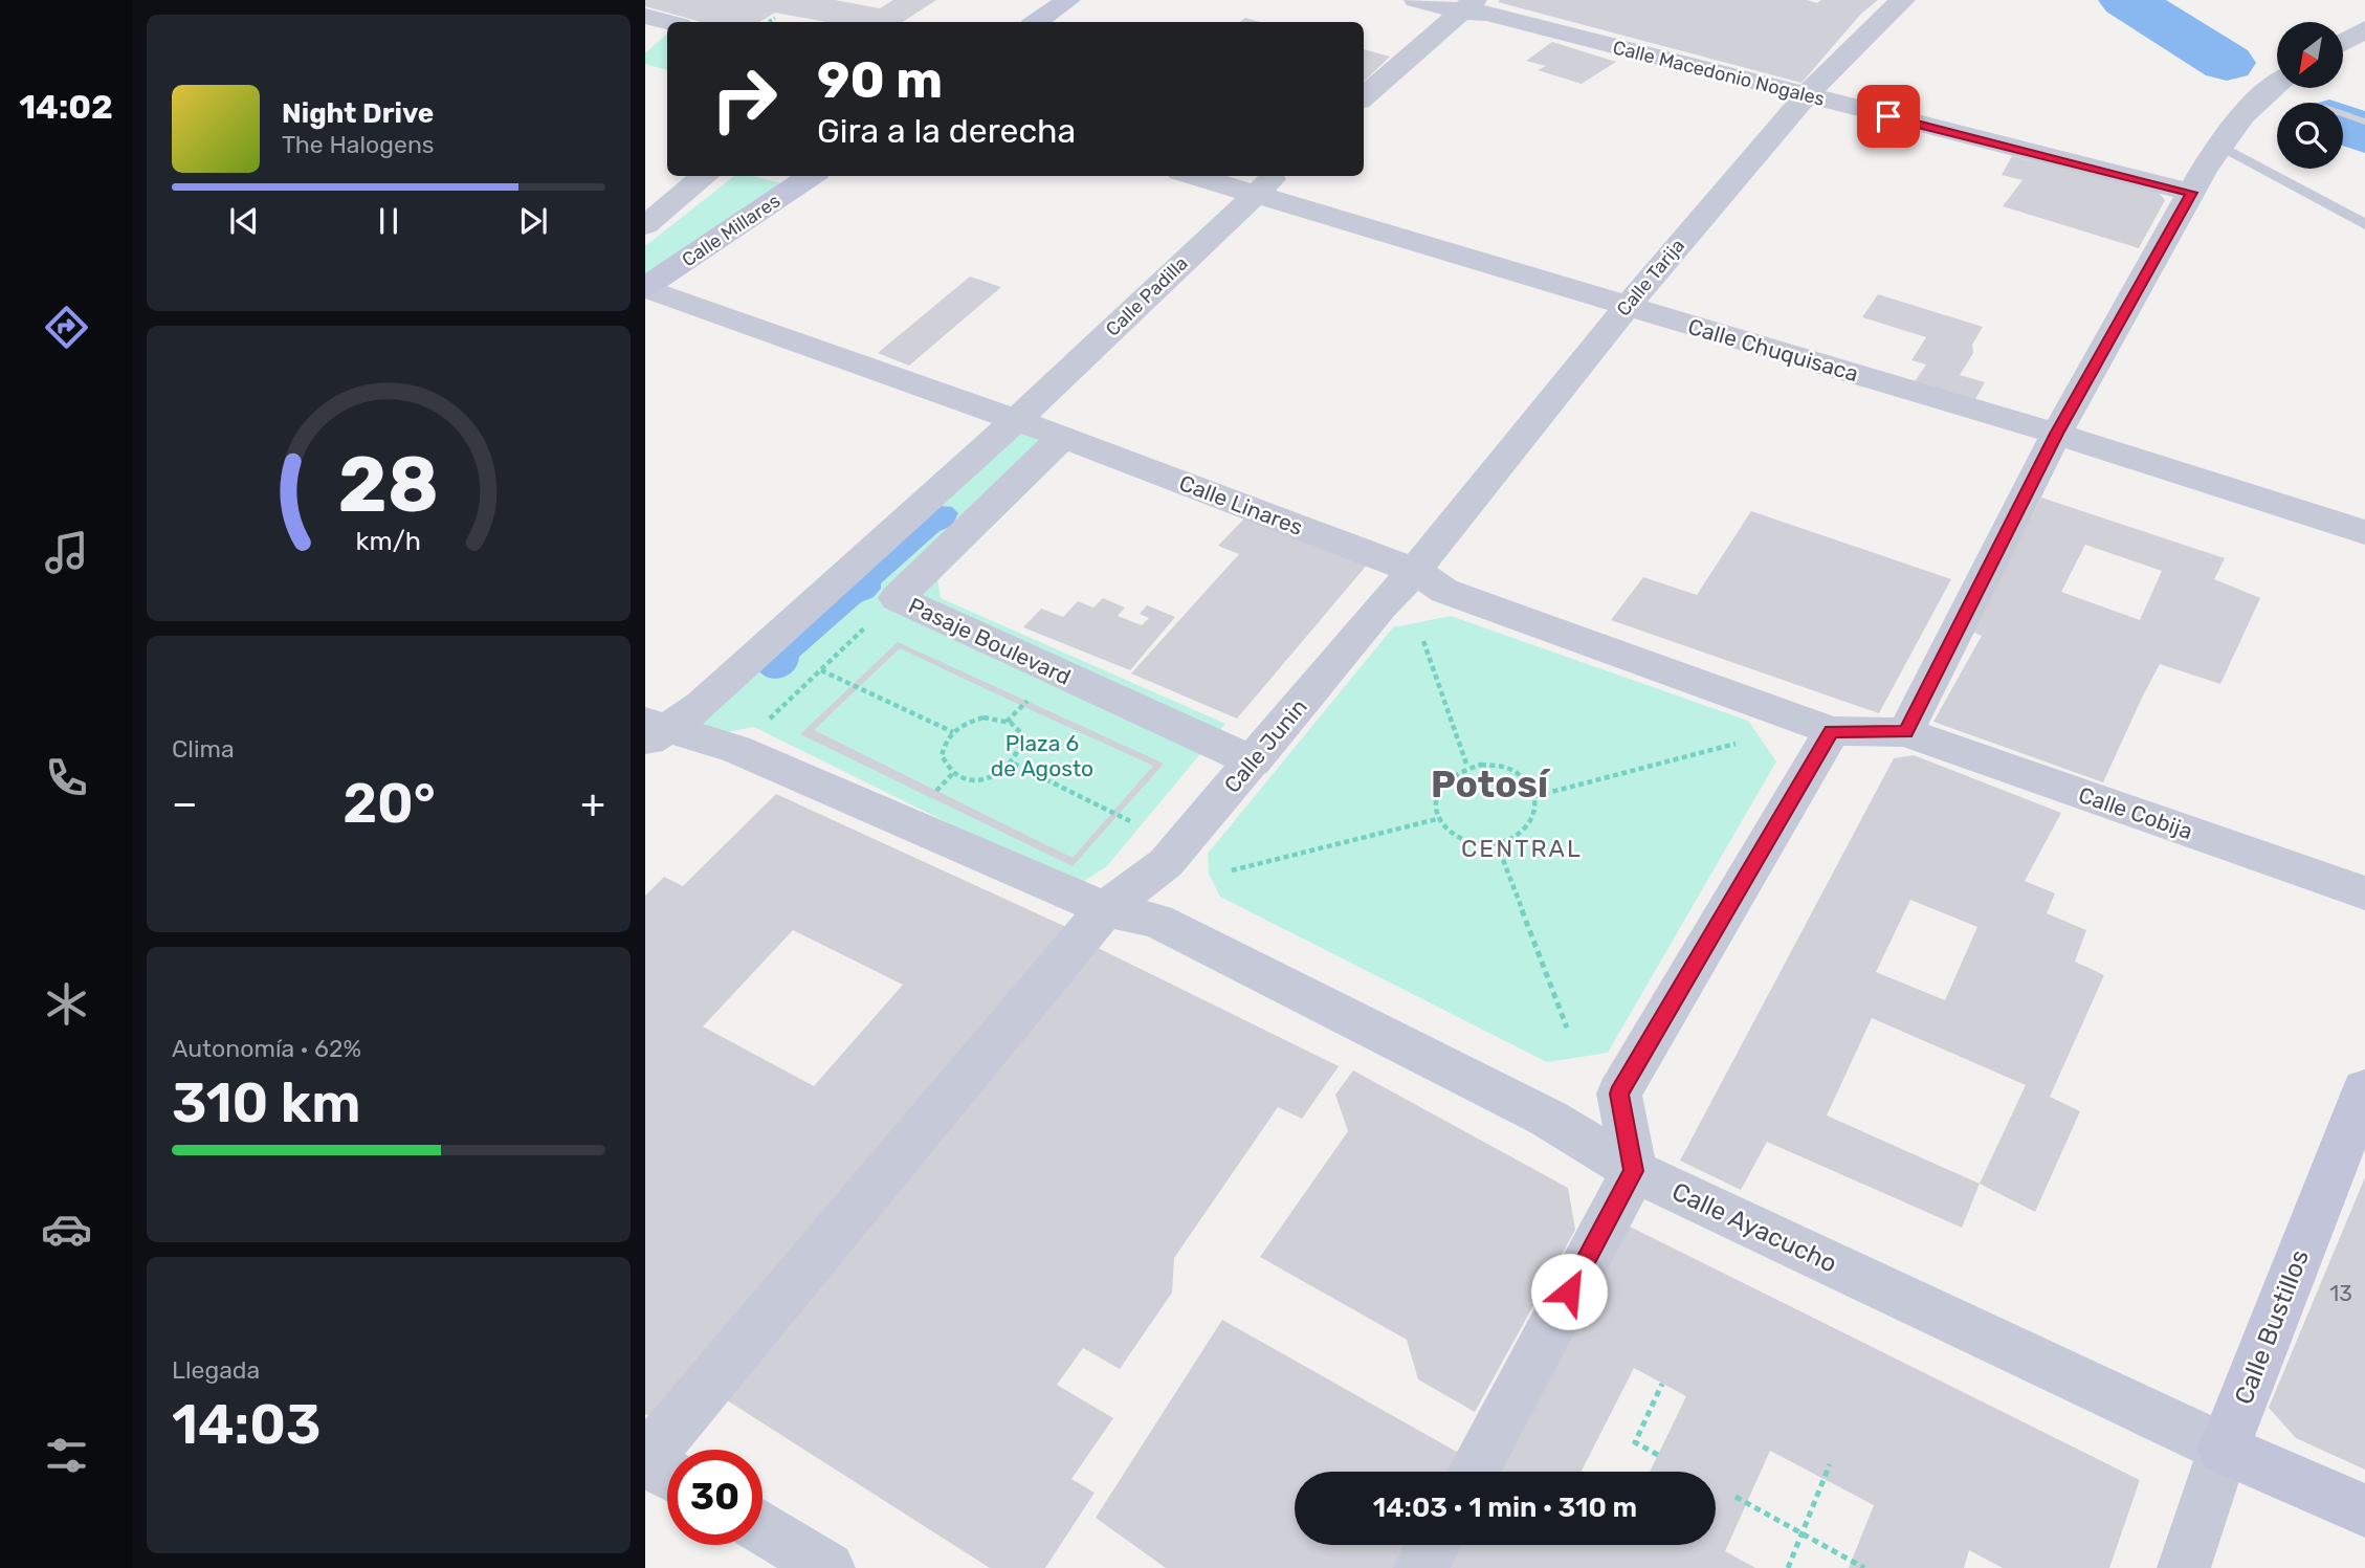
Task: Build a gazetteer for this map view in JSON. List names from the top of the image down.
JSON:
{
  "streets": {
    "main road": ["Calle Millares", "Calle Ayacucho", "Calle Bustillos"],
    "street": [
      "Calle Macedonio Nogales",
      "Calle Tarija",
      "Calle Padilla",
      "Calle Chuquisaca",
      "Calle Linares",
      "Pasaje Boulevard",
      "Calle Junin",
      "Calle Cobija"
    ]
  },
  "crossings": [
    ["Calle Macedonio Nogales", "Calle Tarija"],
    ["Calle Millares", "Calle Linares"],
    ["Calle Tarija", "Calle Chuquisaca"],
    ["Calle Tarija", "Calle Linares"],
    ["Calle Tarija", "Calle Junin"],
    ["Calle Padilla", "Calle Chuquisaca"],
    ["Calle Padilla", "Calle Linares"],
    ["Calle Linares", "Pasaje Boulevard"],
    ["Calle Linares", "Calle Junin"],
    ["Calle Linares", "Calle Cobija"],
    ["Pasaje Boulevard", "Calle Junin"],
    ["Calle Junin", "Calle Ayacucho"],
    ["Calle Ayacucho", "Calle Bustillos"]
  ],
  "districts": ["Potosí", "CENTRAL"],
  "parks": ["Plaza 6 de Agosto"],
  "house_numbers": ["13"],
  "north": "bottom left",
  "page": {
    "tabs": "14:02",
    "turn": ["90 m", "Gira a la derecha"],
    "song": ["Night Drive", "The Halogens"],
    "tile": [
      "Clima",
      ["Autonomía · 62%", "310 km"],
      ["Llegada", "14:03"]
    ],
    "heat": ["−", "20°", "+"],
    "limit": "30",
    "trip": "14:03 · 1 min · 310 m",
    "gauge": ["28", "km/h"]
  }
}
